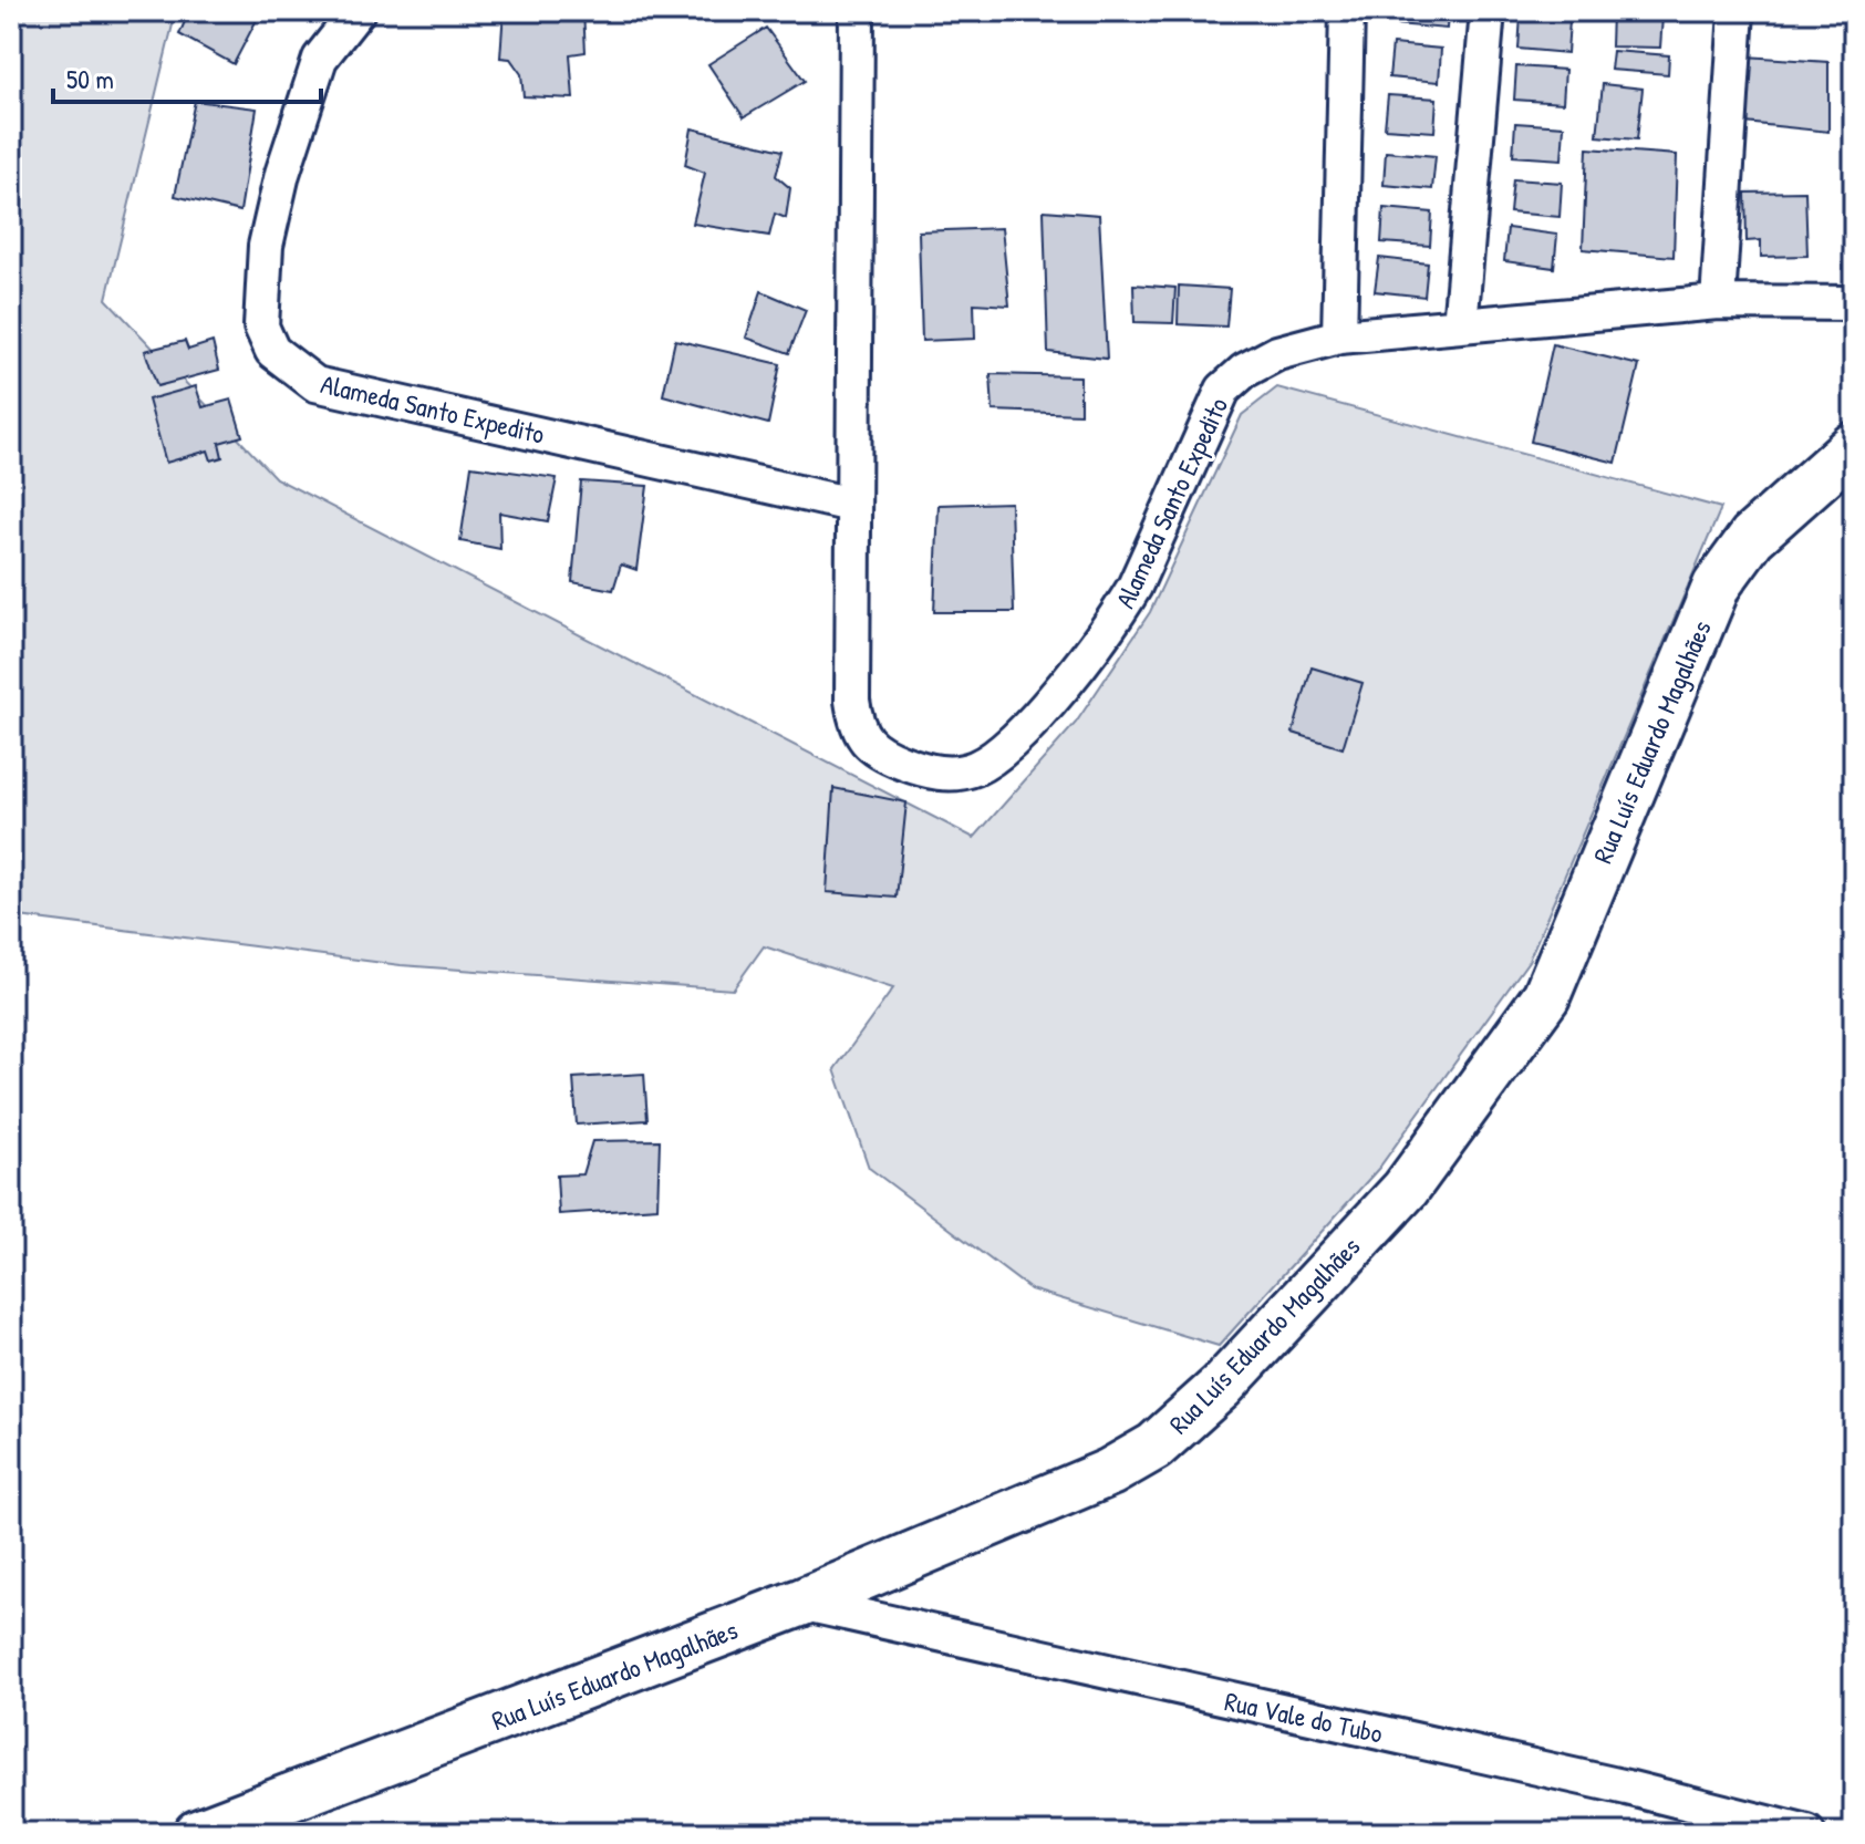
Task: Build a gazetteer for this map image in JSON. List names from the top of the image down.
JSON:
{
  "streets": {
    "main road": ["Rua Luís Eduardo Magalhães"],
    "street": ["Alameda Santo Expedito", "Rua Vale do Tubo"]
  },
  "crossings": [
    ["Rua Luís Eduardo Magalhães", "Rua Vale do Tubo"]
  ],
  "scale_bar": "50 m"
}
